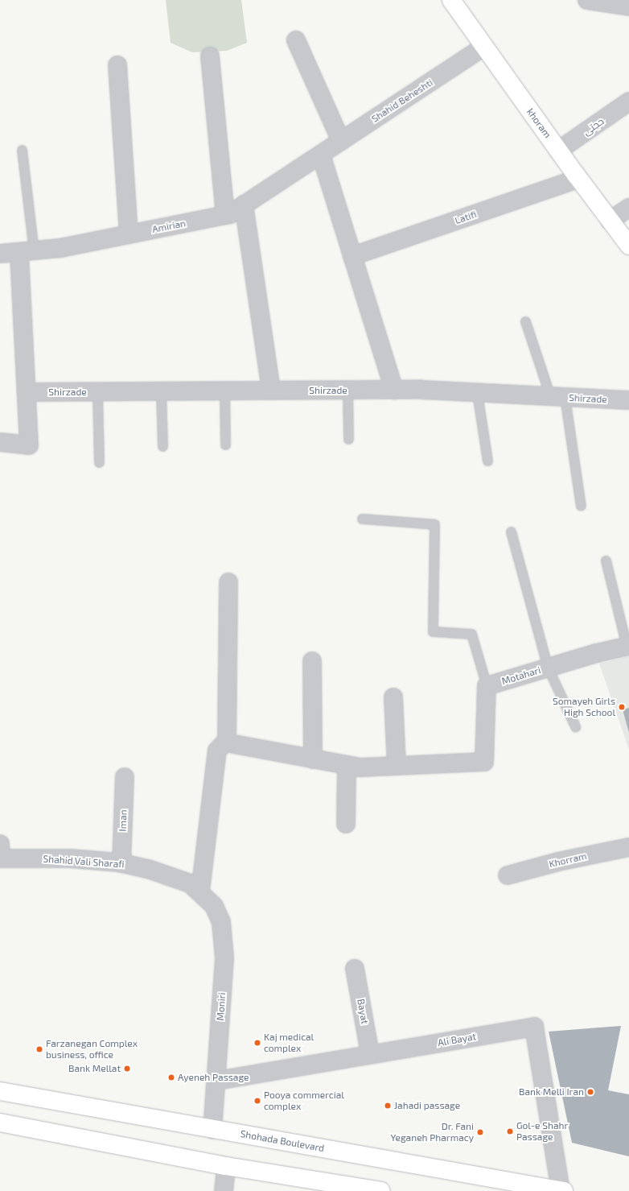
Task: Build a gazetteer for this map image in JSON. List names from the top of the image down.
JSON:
{
  "streets": {
    "main road": ["khoram", "Shohada Boulevard"],
    "street": [
      "Shahid Beheshti",
      "حجتی",
      "Latifi",
      "Amirian",
      "Shirzade",
      "Motahari",
      "Iman",
      "Khorram",
      "Shahid Vali Sharafi",
      "Moniri",
      "Bayat",
      "Ali Bayat"
    ]
  },
  "crossings": [
    ["Shahid Beheshti", "khoram"],
    ["Shahid Beheshti", "Amirian"],
    ["khoram", "حجتی"],
    ["khoram", "Latifi"],
    ["Iman", "Shahid Vali Sharafi"],
    ["Shahid Vali Sharafi", "Moniri"],
    ["Moniri", "Ali Bayat"],
    ["Moniri", "Shohada Boulevard"],
    ["Bayat", "Ali Bayat"],
    ["Ali Bayat", "Shohada Boulevard"]
  ],
  "places": [
    "Somayeh Girls High School",
    "Kaj medical complex",
    "Farzanegan Complex business, office",
    "Bank Mellat",
    "Ayeneh Passage",
    "Bank Melli Iran",
    "Pooya commercial complex",
    "Jahadi passage",
    "Gol-e Shahr Passage",
    "Dr. Fani Yeganeh Pharmacy"
  ]
}
